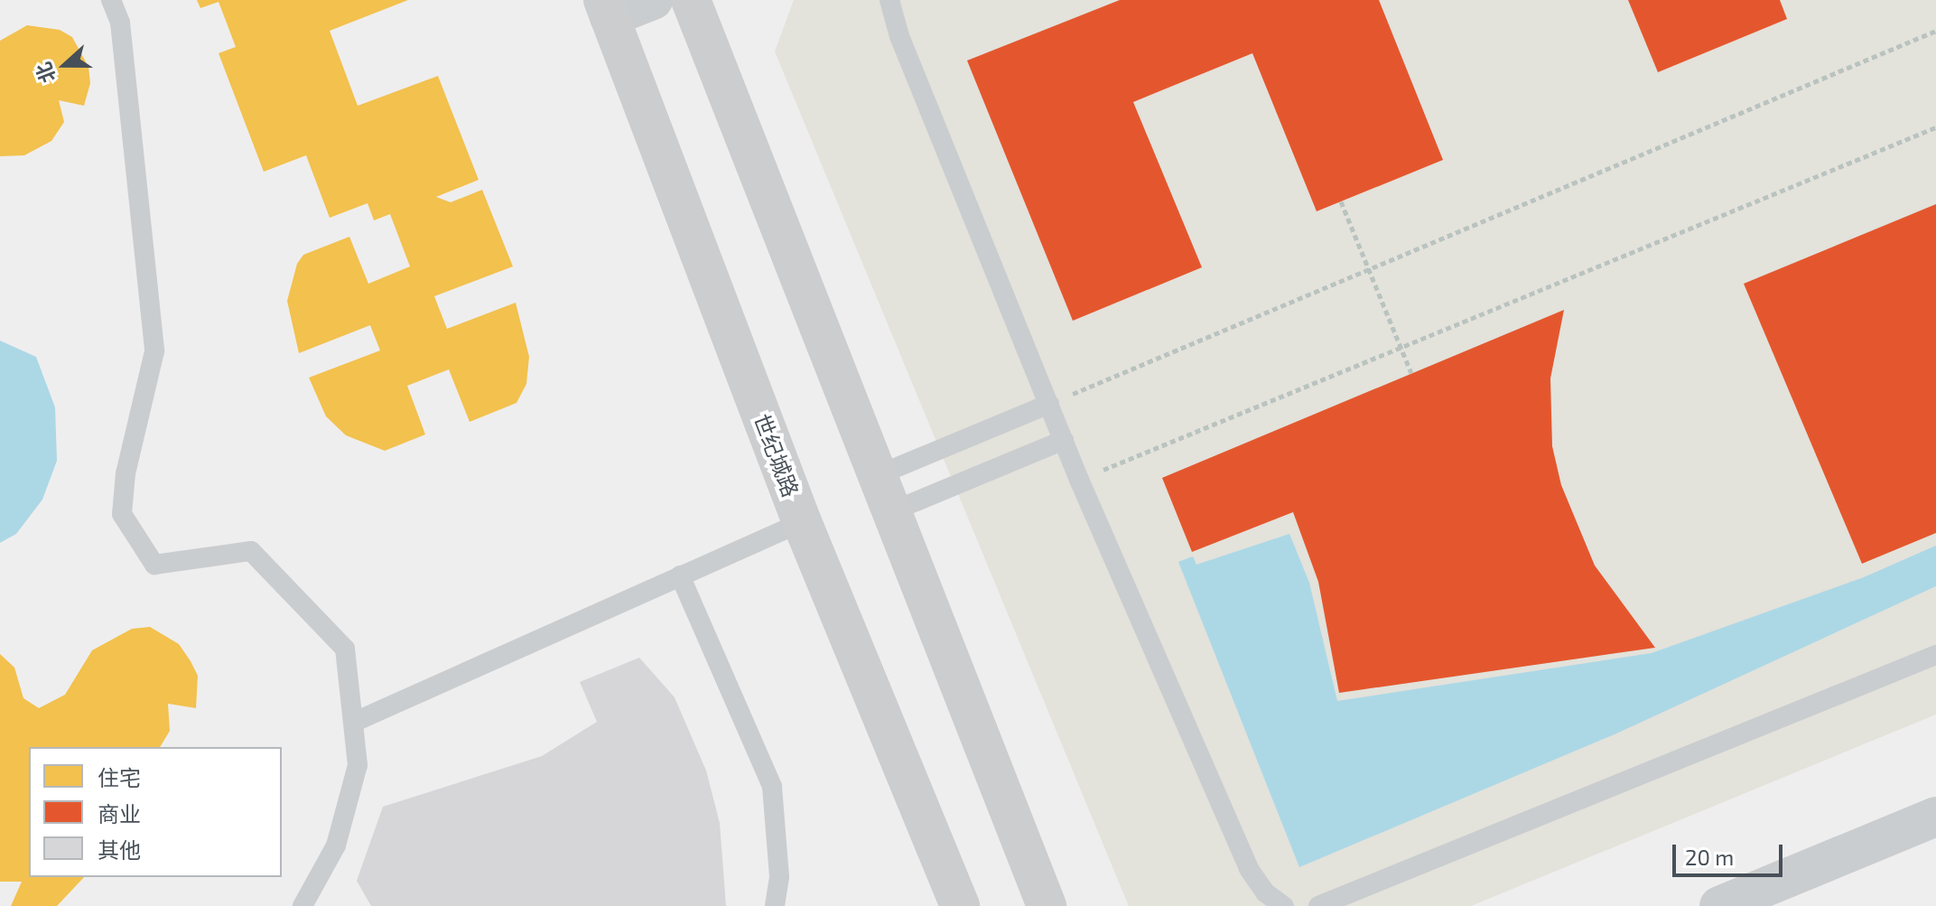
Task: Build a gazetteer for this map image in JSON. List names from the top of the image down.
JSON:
{
  "streets": {
    "main road": ["世纪城路"]
  },
  "legend": ["住宅", "商业", "其他"],
  "scale_bar": "20 m",
  "north": "left"
}
